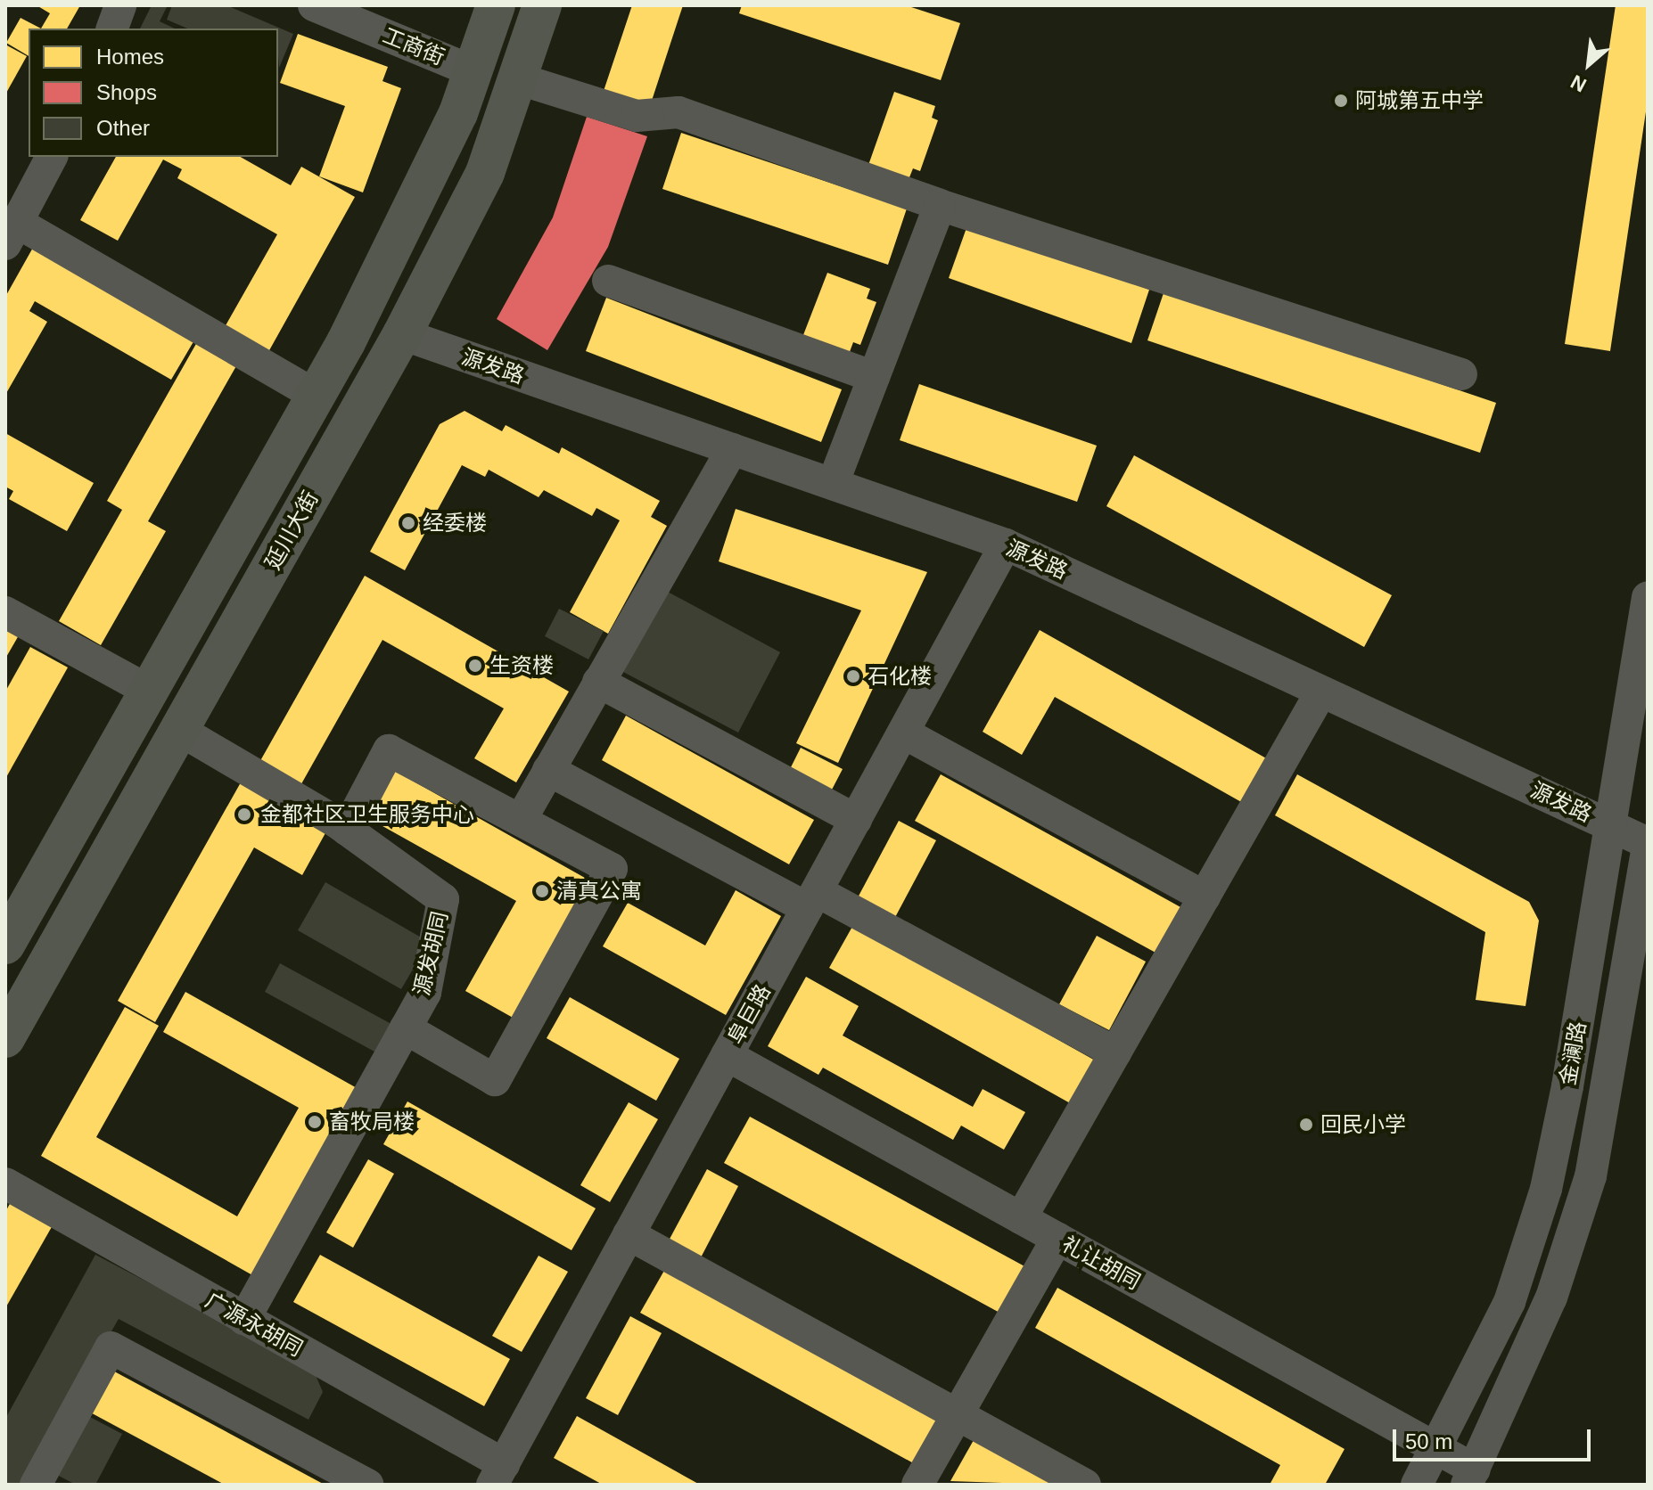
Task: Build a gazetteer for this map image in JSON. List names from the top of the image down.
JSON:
{
  "streets": {
    "main road": ["延川大街"],
    "street": [
      "工商街",
      "源发路",
      "源发胡同",
      "阜巨路",
      "金澜路",
      "礼让胡同",
      "广源永胡同"
    ]
  },
  "crossings": [
    ["工商街", "延川大街"],
    ["源发路", "延川大街"],
    ["源发路", "阜巨路"],
    ["源发路", "金澜路"],
    ["延川大街", "源发胡同"],
    ["源发胡同", "广源永胡同"],
    ["阜巨路", "礼让胡同"],
    ["阜巨路", "广源永胡同"],
    ["金澜路", "礼让胡同"]
  ],
  "places": [
    "阿城第五中学",
    "经委楼",
    "生资楼",
    "石化楼",
    "金都社区卫生服务中心",
    "清真公寓",
    "畜牧局楼",
    "回民小学"
  ],
  "legend": ["Homes", "Shops", "Other"],
  "scale_bar": "50 m",
  "north": "bottom left"
}
